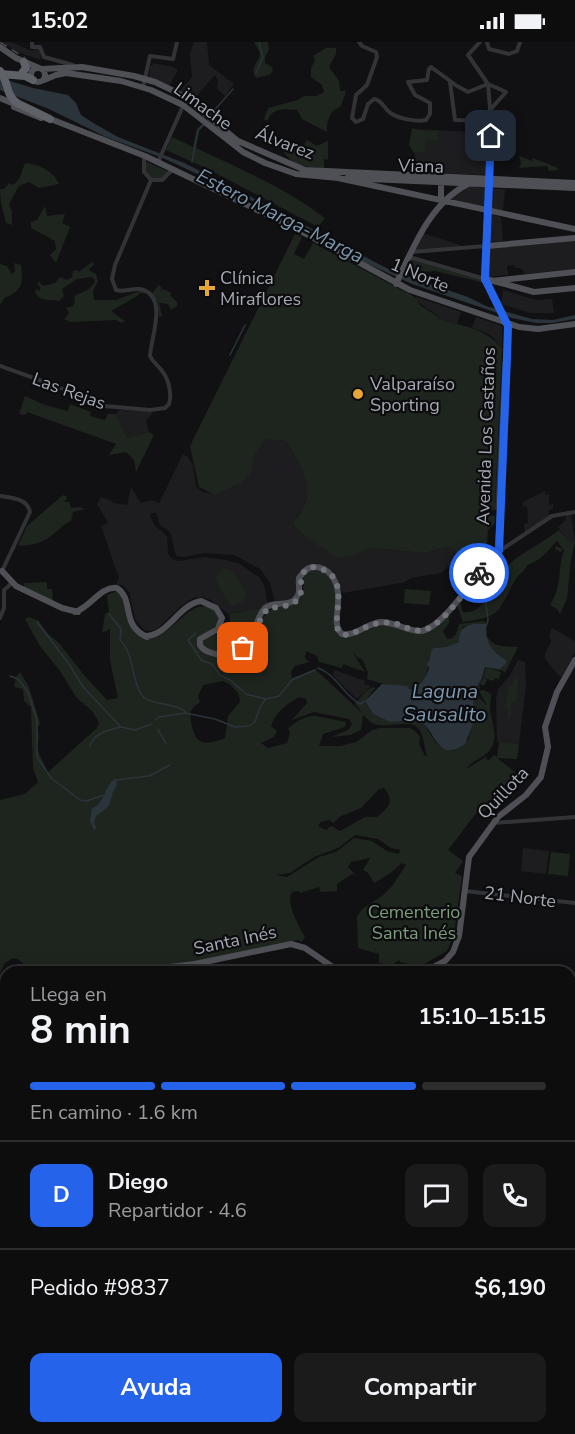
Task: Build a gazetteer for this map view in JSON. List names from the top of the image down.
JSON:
{
  "streets": {
    "main road": [
      "Limache",
      "Álvarez",
      "Viana",
      "1 Norte",
      "Avenida Los Castaños",
      "Quillota",
      "Santa Inés"
    ],
    "street": ["Las Rejas", "21 Norte"]
  },
  "crossings": [
    ["Limache", "Álvarez"],
    ["Limache", "Viana"],
    ["Álvarez", "Viana"],
    ["1 Norte", "Avenida Los Castaños"],
    ["Quillota", "21 Norte"]
  ],
  "water": ["Estero Marga-Marga", "Laguna Sausalito"],
  "parks": ["Cementerio Santa Inés"],
  "places": {
    "health": ["Clínica Miraflores"],
    "other": ["Valparaíso Sporting"]
  },
  "page": {
    "status": "15:02",
    "heading": ["8 min", "Llega en", "15:10–15:15"],
    "panel": [
      "Diego",
      "Repartidor · 4.6",
      "Pedido #9837",
      "$6,190"
    ],
    "bar": "En camino · 1.6 km",
    "round": "D",
    "buttons": ["Ayuda", "Compartir"]
  }
}
